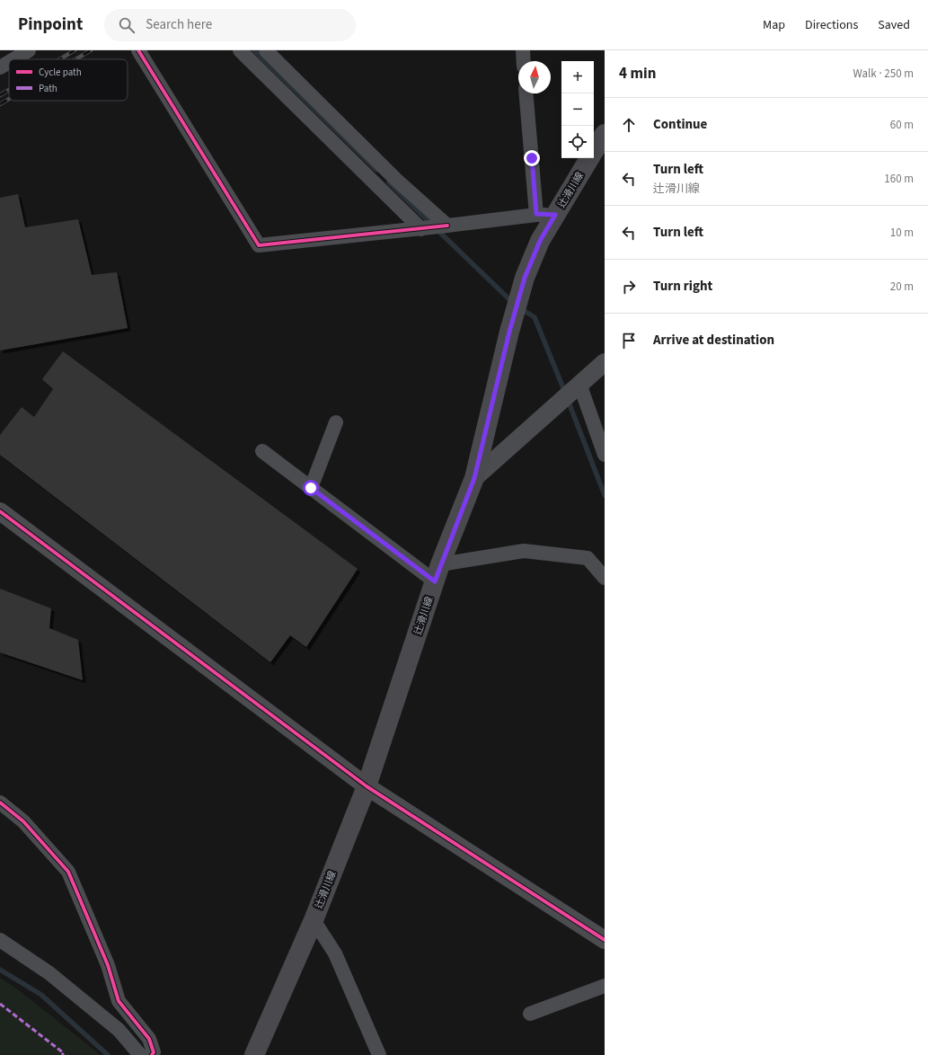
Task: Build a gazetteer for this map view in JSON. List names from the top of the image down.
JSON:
{
  "streets": {
    "main road": ["辻滑川線"]
  },
  "legend": ["Cycle path", "Path"],
  "north": "top",
  "page": {
    "header": "Pinpoint",
    "search": "Search here",
    "nav": ["Map", "Directions", "Saved"],
    "heading": ["4 min", "Walk · 250 m"],
    "map_buttons": ["+", "−"],
    "list": [
      ["Continue", "60 m"],
      ["Turn left", "辻滑川線", "160 m"],
      ["Turn left", "10 m"],
      ["Turn right", "20 m"],
      "Arrive at destination"
    ]
  }
}
